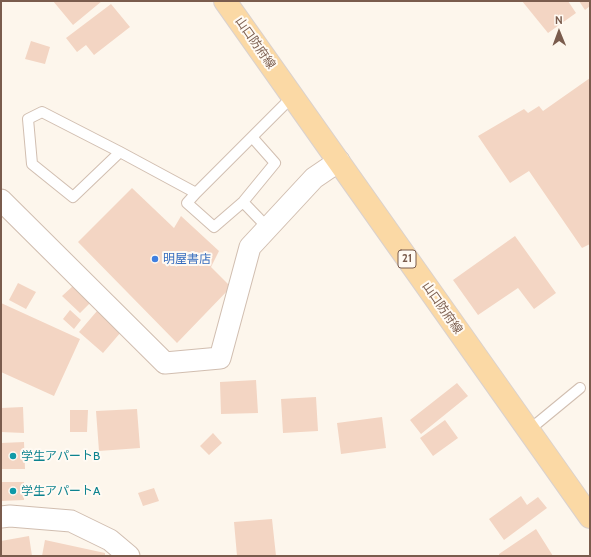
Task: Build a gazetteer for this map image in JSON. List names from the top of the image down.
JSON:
{
  "streets": {
    "main road": ["山口防府線", "21"]
  },
  "places": ["明屋書店", "学生アパートB", "学生アパートA"],
  "north": "top"
}
